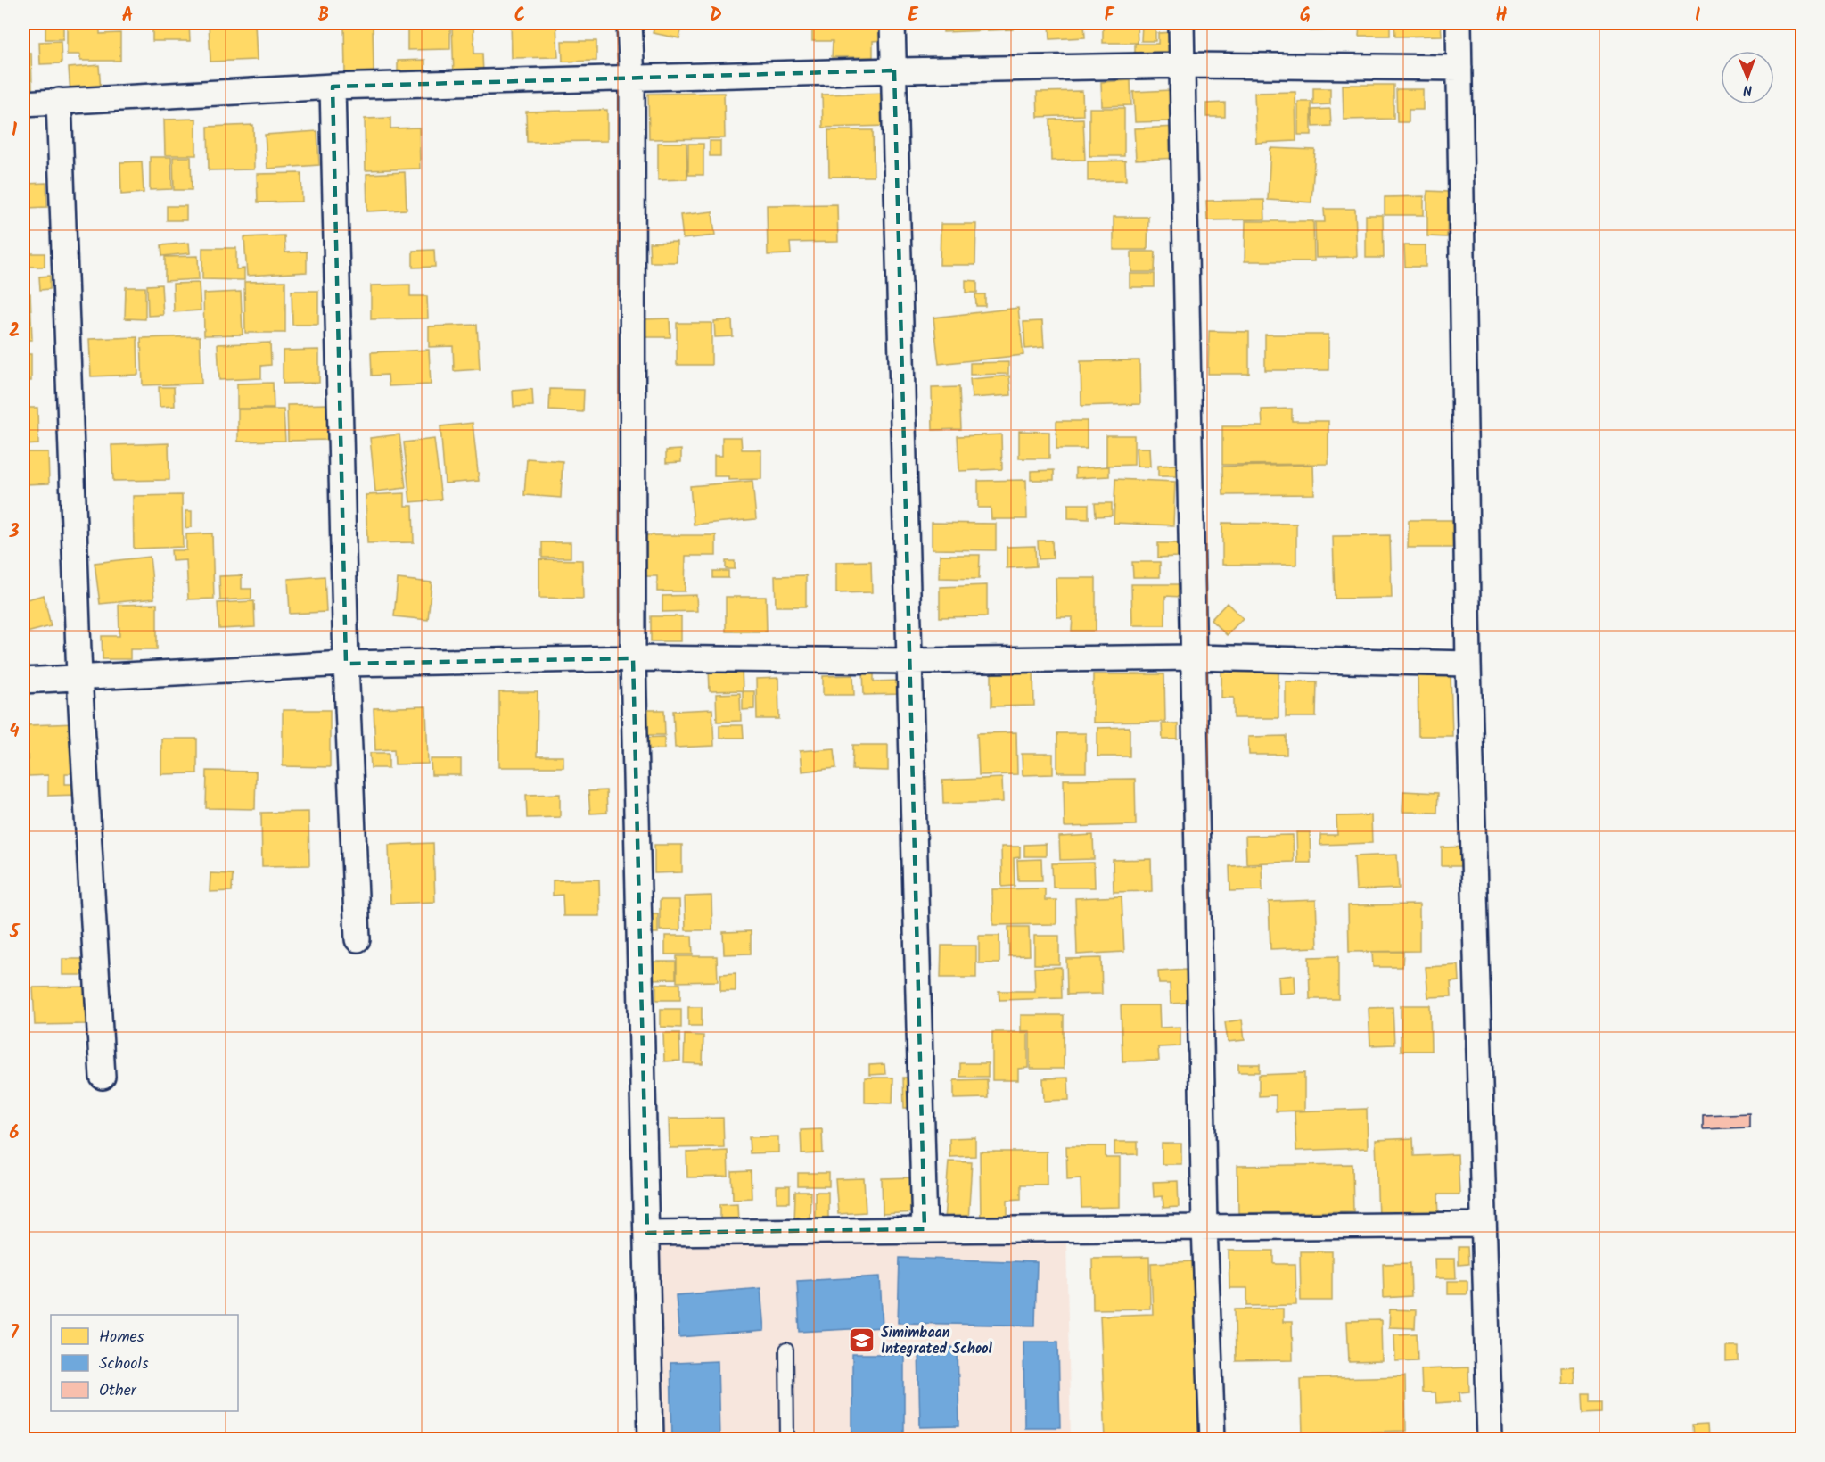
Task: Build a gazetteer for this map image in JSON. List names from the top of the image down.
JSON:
{
  "places": {
    "school or university": ["Simimbaan Integrated School"]
  },
  "legend": ["Homes", "Schools", "Other"],
  "north": "bottom",
  "grid": {
    "columns": [
      "A",
      "B",
      "C",
      "D",
      "E",
      "F",
      "G",
      "H",
      "I"
    ],
    "rows": [
      "1",
      "2",
      "3",
      "4",
      "5",
      "6",
      "7"
    ]
  }
}
